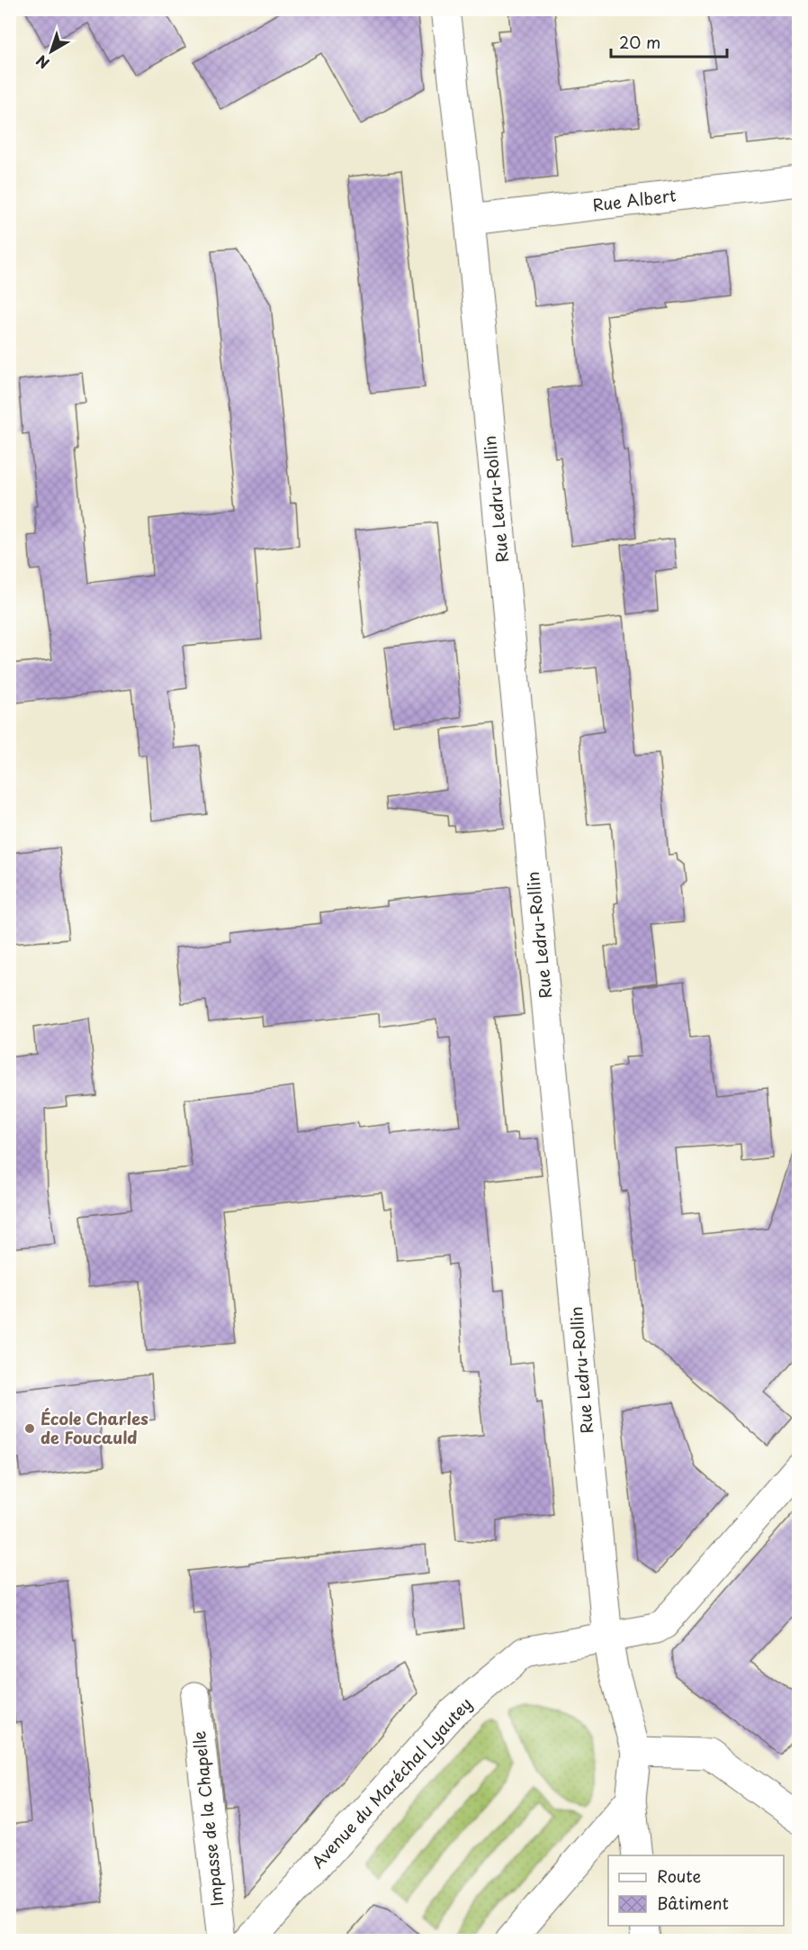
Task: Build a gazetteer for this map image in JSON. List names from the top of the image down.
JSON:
{
  "streets": {
    "street": [
      "Rue Albert",
      "Rue Ledru-Rollin",
      "Avenue du Maréchal Lyautey",
      "Impasse de la Chapelle"
    ]
  },
  "crossings": [
    ["Rue Albert", "Rue Ledru-Rollin"],
    ["Rue Ledru-Rollin", "Avenue du Maréchal Lyautey"]
  ],
  "places": ["École Charles de Foucauld"],
  "legend": ["Route", "Bâtiment"],
  "scale_bar": "20 m",
  "north": "bottom left"
}
